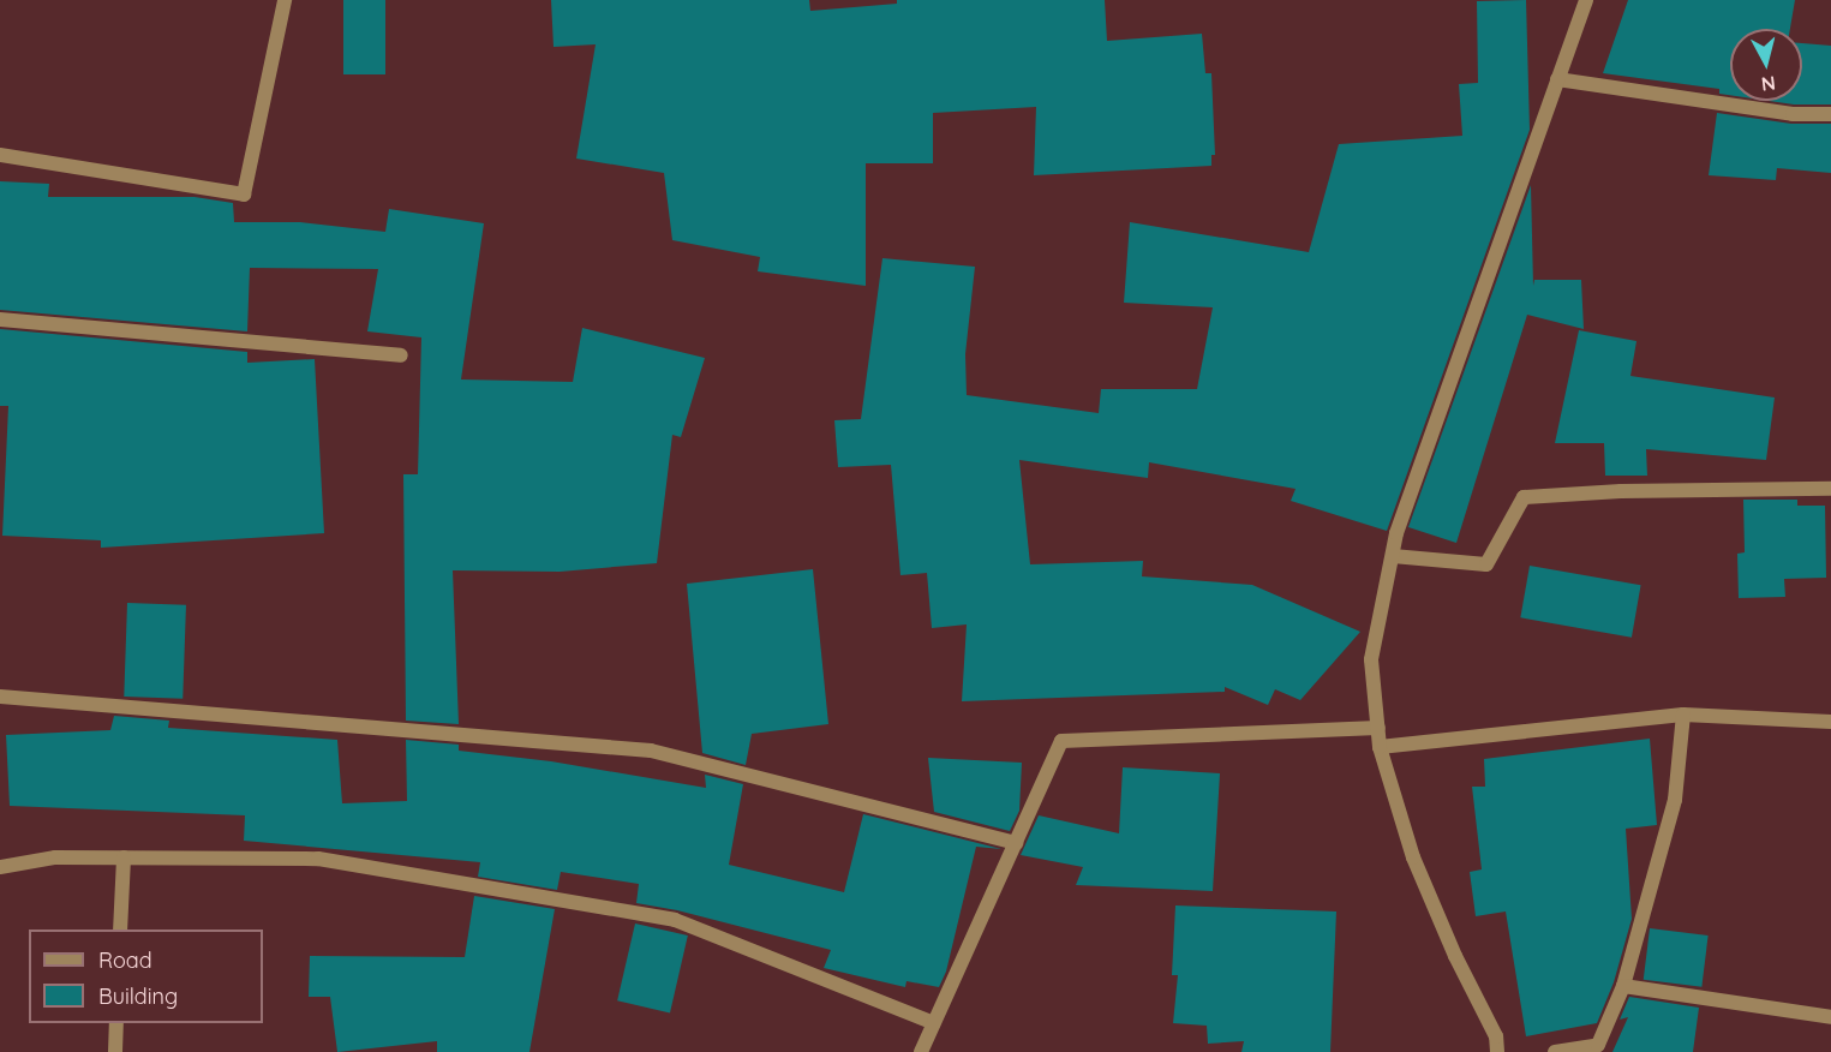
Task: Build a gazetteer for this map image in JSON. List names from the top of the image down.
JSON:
{
  "legend": ["Road", "Building"],
  "north": "bottom"
}
